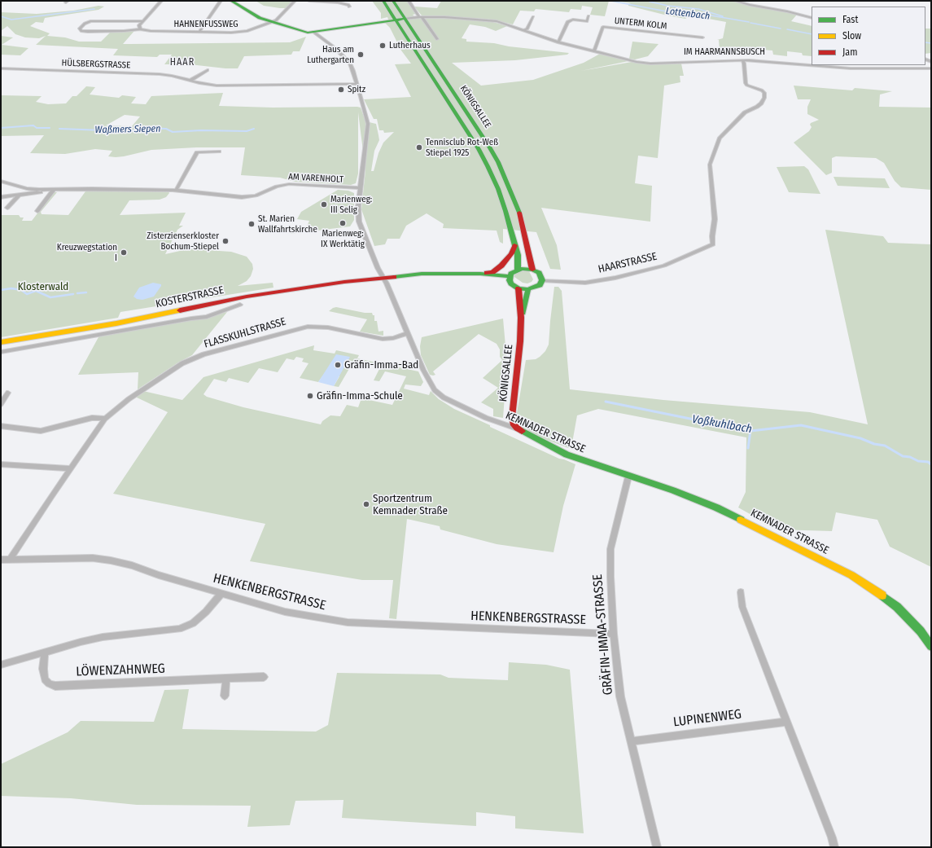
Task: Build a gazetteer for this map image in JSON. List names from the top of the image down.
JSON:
{
  "streets": {
    "main road": [
      "IM HAARMANNSBUSCH",
      "KÖNIGSALLEE",
      "KOSTERSTRASSE",
      "KEMNADER STRASSE"
    ],
    "street": [
      "UNTERM KOLM",
      "HAHNENFUSSWEG",
      "HÜLSBERGSTRASSE",
      "AM VARENHOLT",
      "HAARSTRASSE",
      "FLASSKUHLSTRASSE",
      "HENKENBERGSTRASSE",
      "GRÄFIN-IMMA-STRASSE",
      "LÖWENZAHNWEG",
      "LUPINENWEG"
    ]
  },
  "crossings": [
    ["UNTERM KOLM", "IM HAARMANNSBUSCH"],
    ["IM HAARMANNSBUSCH", "KÖNIGSALLEE"],
    ["IM HAARMANNSBUSCH", "HAARSTRASSE"],
    ["IM HAARMANNSBUSCH", "KEMNADER STRASSE"],
    ["HÜLSBERGSTRASSE", "KEMNADER STRASSE"],
    ["KÖNIGSALLEE", "HAARSTRASSE"],
    ["KÖNIGSALLEE", "KEMNADER STRASSE"],
    ["AM VARENHOLT", "KEMNADER STRASSE"],
    ["KOSTERSTRASSE", "KEMNADER STRASSE"],
    ["FLASSKUHLSTRASSE", "KEMNADER STRASSE"],
    ["FLASSKUHLSTRASSE", "HENKENBERGSTRASSE"],
    ["KEMNADER STRASSE", "GRÄFIN-IMMA-STRASSE"],
    ["HENKENBERGSTRASSE", "GRÄFIN-IMMA-STRASSE"],
    ["GRÄFIN-IMMA-STRASSE", "LUPINENWEG"]
  ],
  "districts": ["HAAR"],
  "water": ["Lottenbach", "Waßmers Siepen", "Voßkuhlbach"],
  "parks": ["Klosterwald"],
  "places": [
    "Lutherhaus",
    "Haus am Luthergarten",
    "Spitz",
    "Tennisclub Rot-Weß Stiepel 1925",
    "Marienweg: III Selig",
    "Marienweg: IX Werktätig",
    "St. Marien Wallfahrtskirche",
    "Zisterzienserkloster Bochum-Stiepel",
    "Kreuzwegstation I",
    "Gräfin-Imma-Bad",
    "Gräfin-Imma-Schule",
    "Sportzentrum Kemnader Straße"
  ],
  "legend": ["Fast", "Slow", "Jam"]
}
